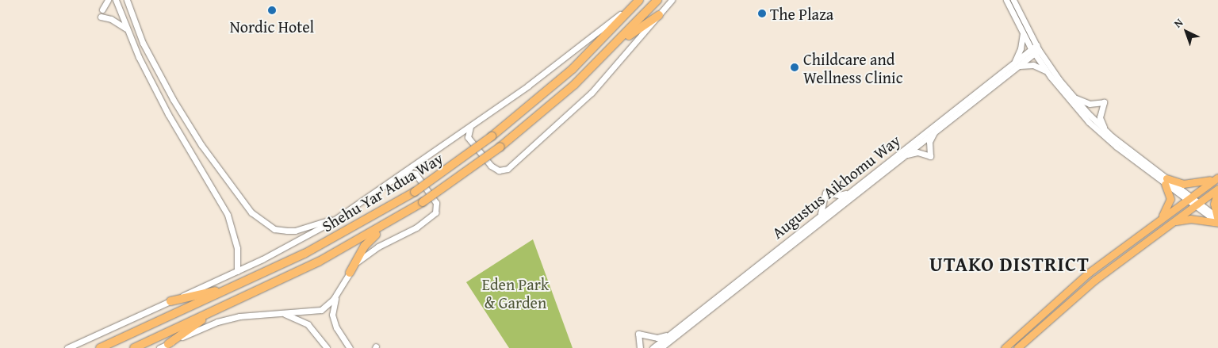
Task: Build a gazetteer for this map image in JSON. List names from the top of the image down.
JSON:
{
  "streets": {
    "highway": ["Shehu Yar'Adua Way"],
    "street": ["Augustus Aikhomu Way"]
  },
  "districts": ["UTAKO DISTRICT"],
  "parks": ["Eden Park & Garden"],
  "places": ["Nordic Hotel", "The Plaza", "Childcare and Wellness Clinic"],
  "north": "top left"
}
